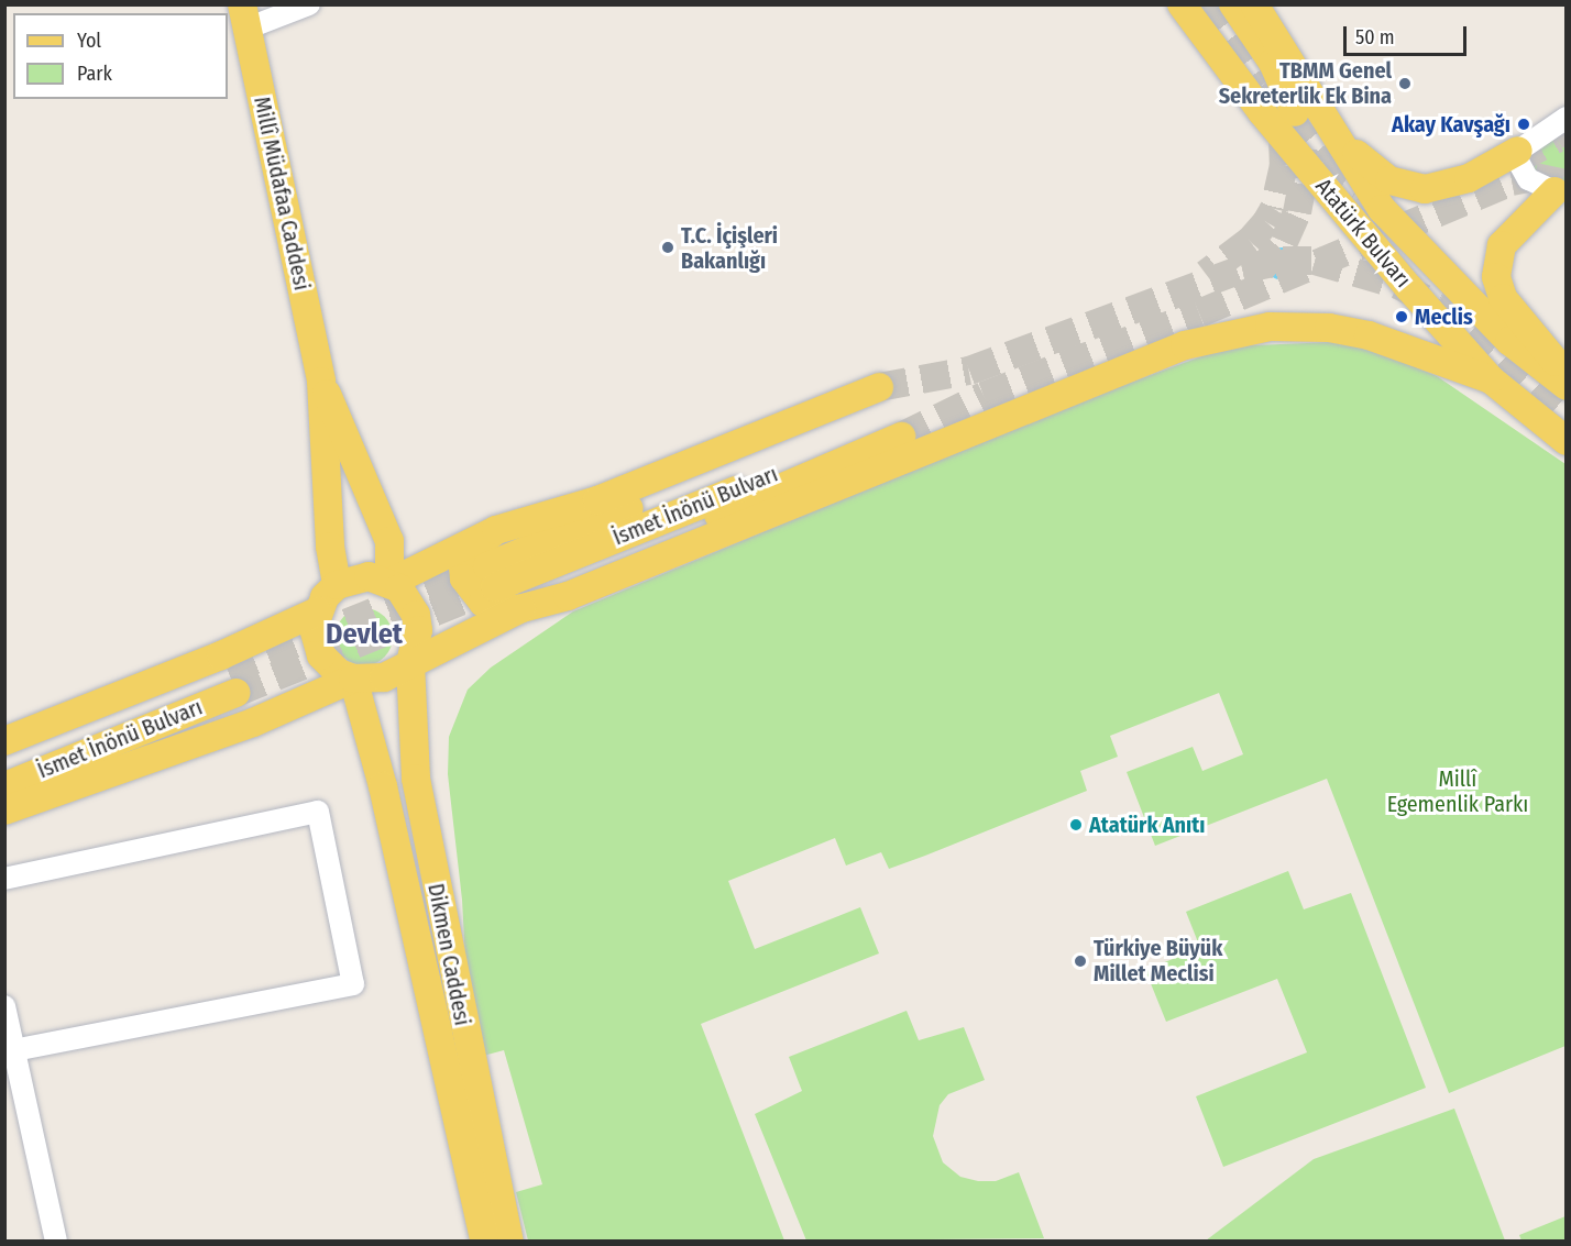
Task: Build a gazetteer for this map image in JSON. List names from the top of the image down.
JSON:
{
  "streets": {
    "main road": [
      "Millî Müdafaa Caddesi",
      "Atatürk Bulvarı",
      "İsmet İnönü Bulvarı",
      "Dikmen Caddesi"
    ]
  },
  "crossings": [
    ["Millî Müdafaa Caddesi", "Dikmen Caddesi"]
  ],
  "districts": ["Devlet"],
  "parks": ["Millî Egemenlik Parkı"],
  "places": [
    "TBMM Genel Sekreterlik Ek Bina",
    "Akay Kavşağı",
    "T.C. İçişleri Bakanlığı",
    "Meclis",
    "Atatürk Anıtı",
    "Türkiye Büyük Millet Meclisi"
  ],
  "legend": ["Yol", "Park"],
  "scale_bar": "50 m"
}
